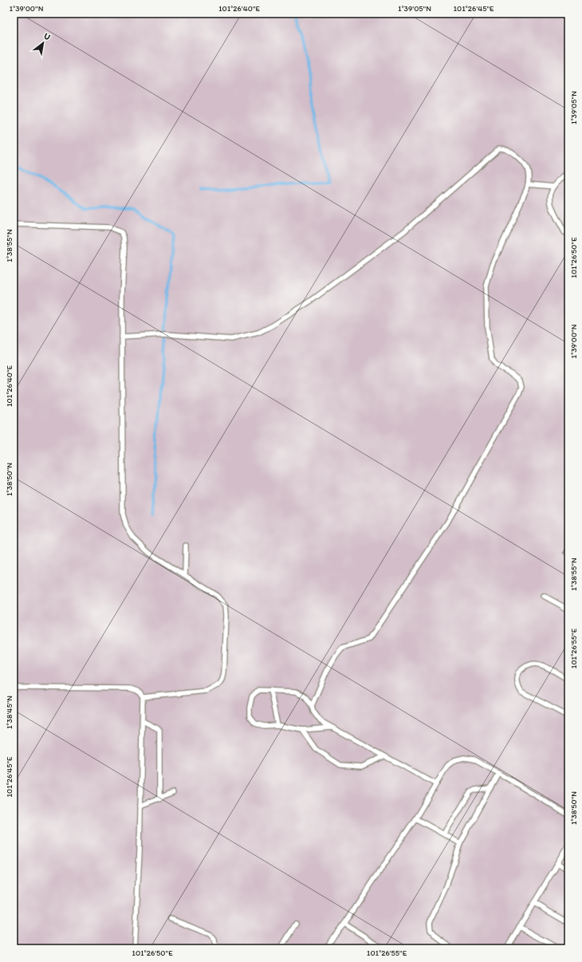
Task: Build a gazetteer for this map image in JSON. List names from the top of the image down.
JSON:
{
  "north": "top right",
  "coordinates": [
    "1°39'00\"N",
    "101°26'40\"E",
    "1°39'05\"N",
    "101°26'45\"E",
    "1°38'55\"N",
    "101°26'50\"E",
    "1°38'50\"N",
    "101°26'55\"E",
    "1°38'45\"N"
  ]
}
